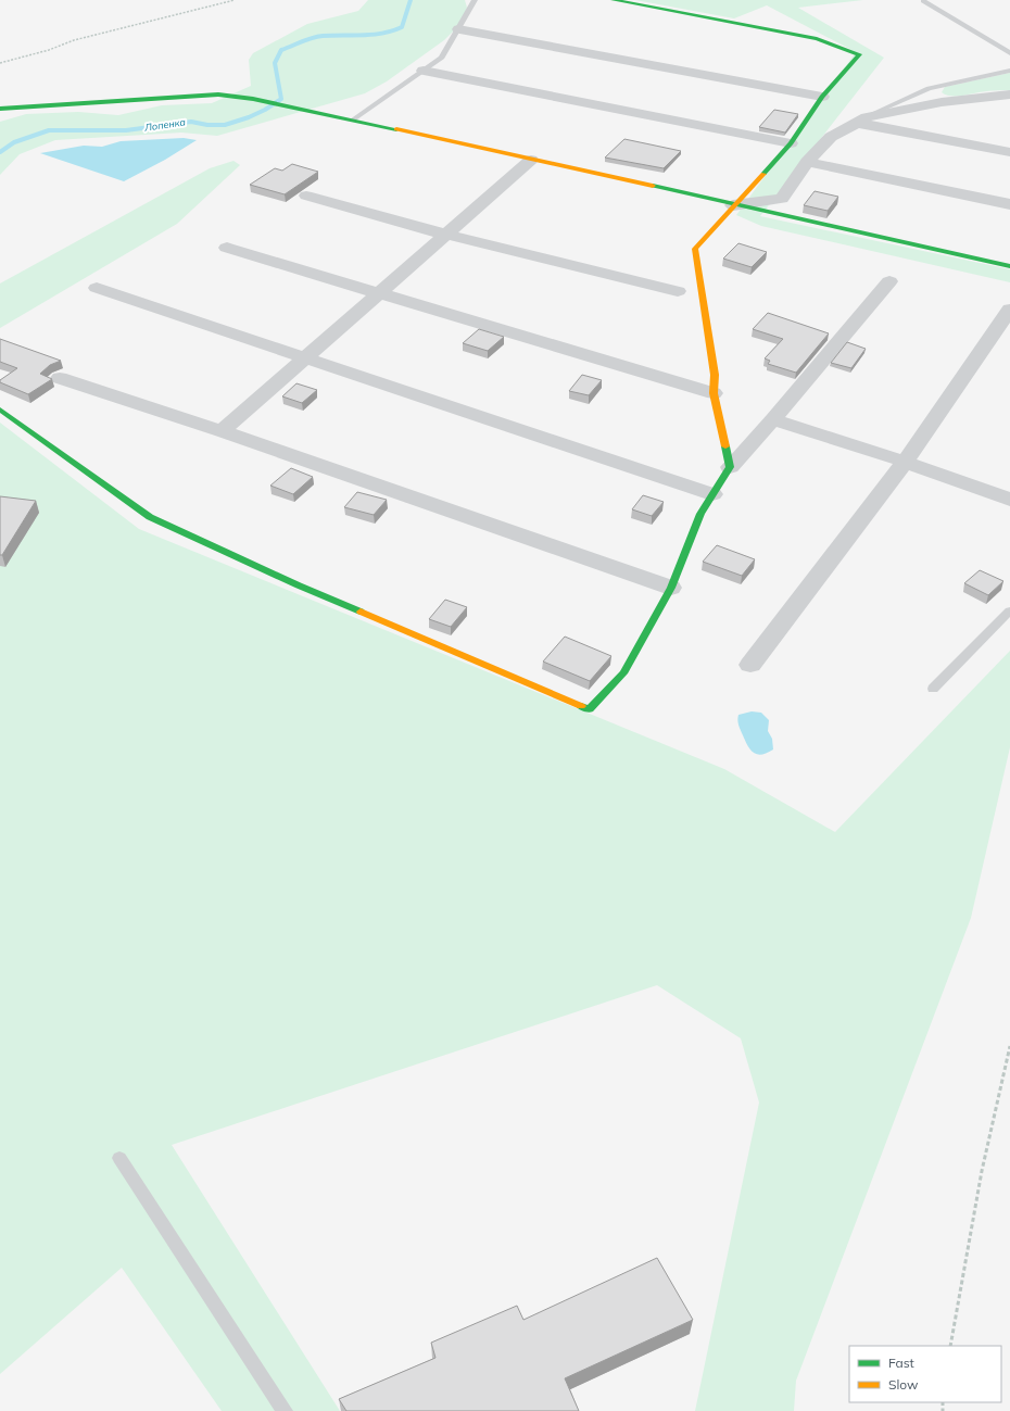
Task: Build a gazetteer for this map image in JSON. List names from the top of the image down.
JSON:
{
  "water": ["Лопенка"],
  "legend": ["Fast", "Slow"]
}
